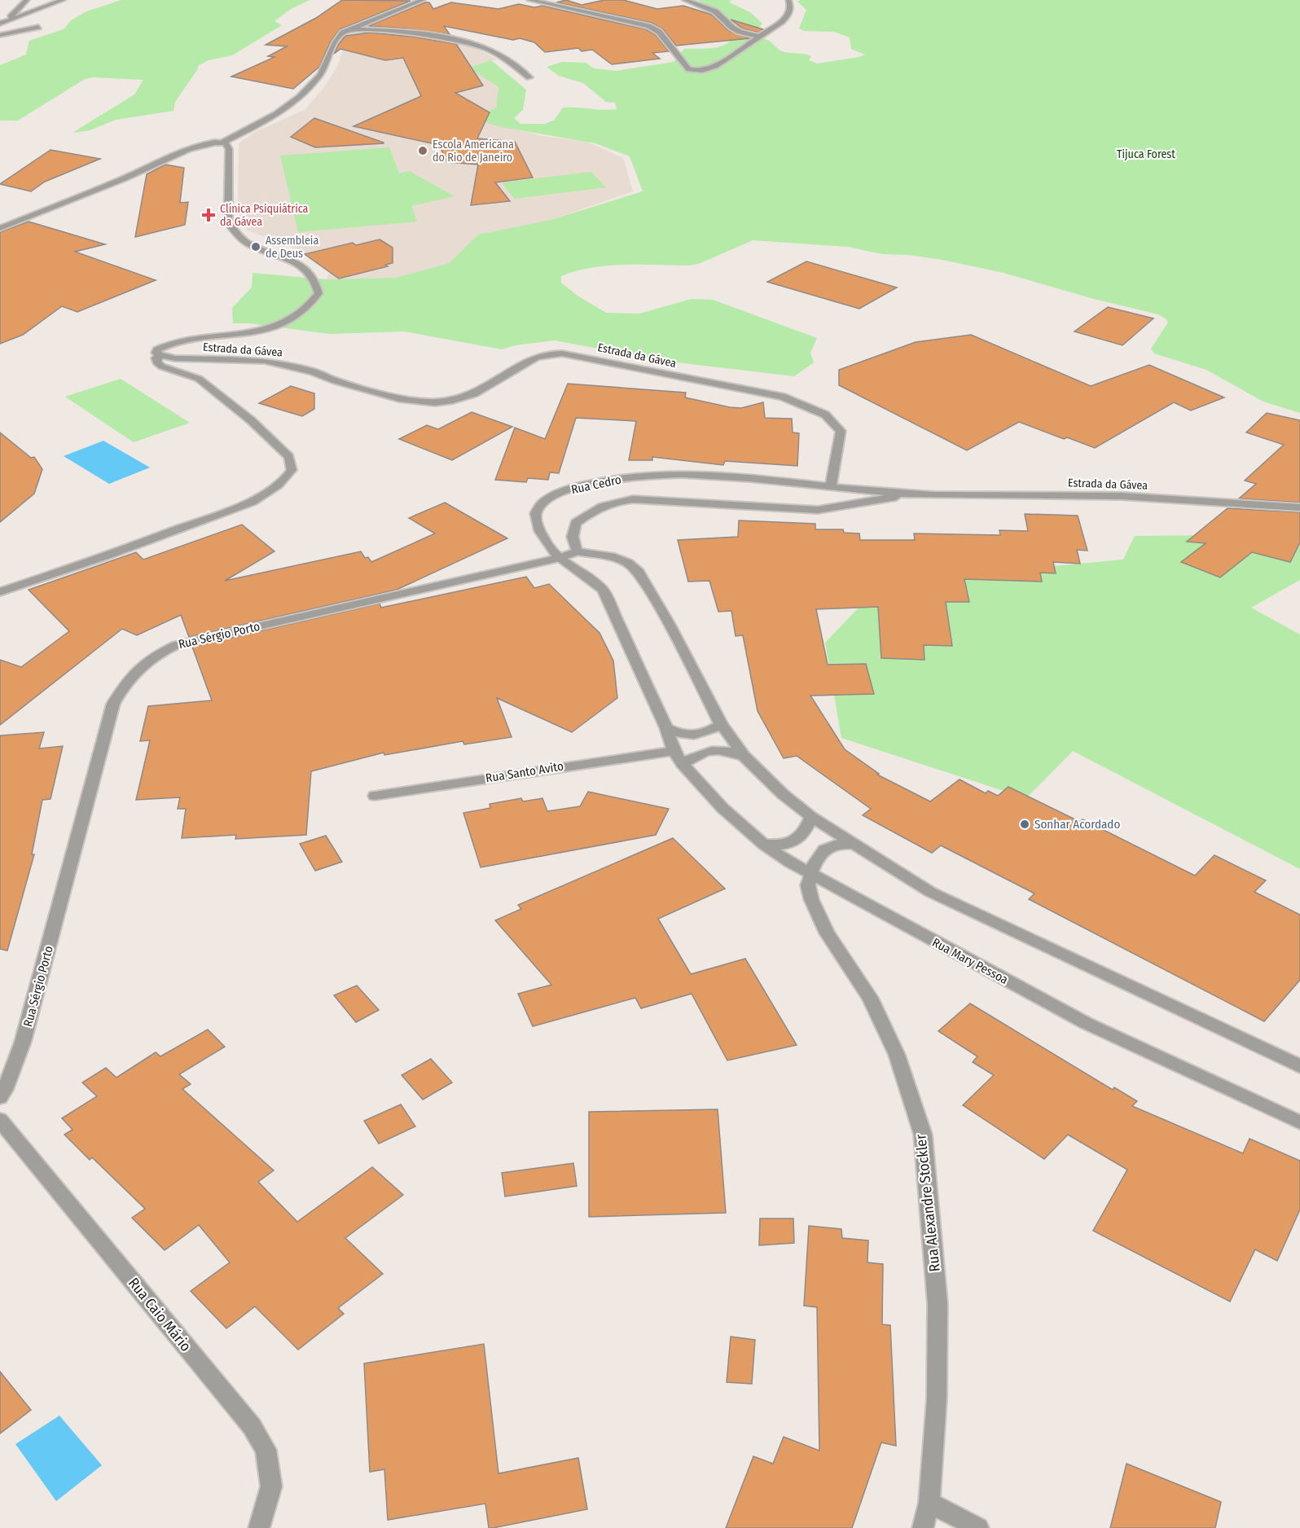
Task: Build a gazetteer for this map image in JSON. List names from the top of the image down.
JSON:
{
  "streets": {
    "street": [
      "Estrada da Gávea",
      "Rua Cedro",
      "Rua Sérgio Porto",
      "Rua Santo Avito",
      "Rua Mary Pessoa",
      "Rua Alexandre Stockler",
      "Rua Caio Mário"
    ]
  },
  "crossings": [
    ["Estrada da Gávea", "Rua Cedro"],
    ["Rua Cedro", "Rua Sérgio Porto"],
    ["Rua Cedro", "Rua Santo Avito"],
    ["Rua Cedro", "Rua Mary Pessoa"],
    ["Rua Santo Avito", "Rua Mary Pessoa"],
    ["Rua Mary Pessoa", "Rua Alexandre Stockler"]
  ],
  "parks": ["Tijuca Forest"],
  "places": {
    "other": ["Escola Americana do Rio de Janeiro", "Assembleia de Deus", "Sonhar Acordado"],
    "health": ["Clínica Psiquiátrica da Gávea"]
  }
}
